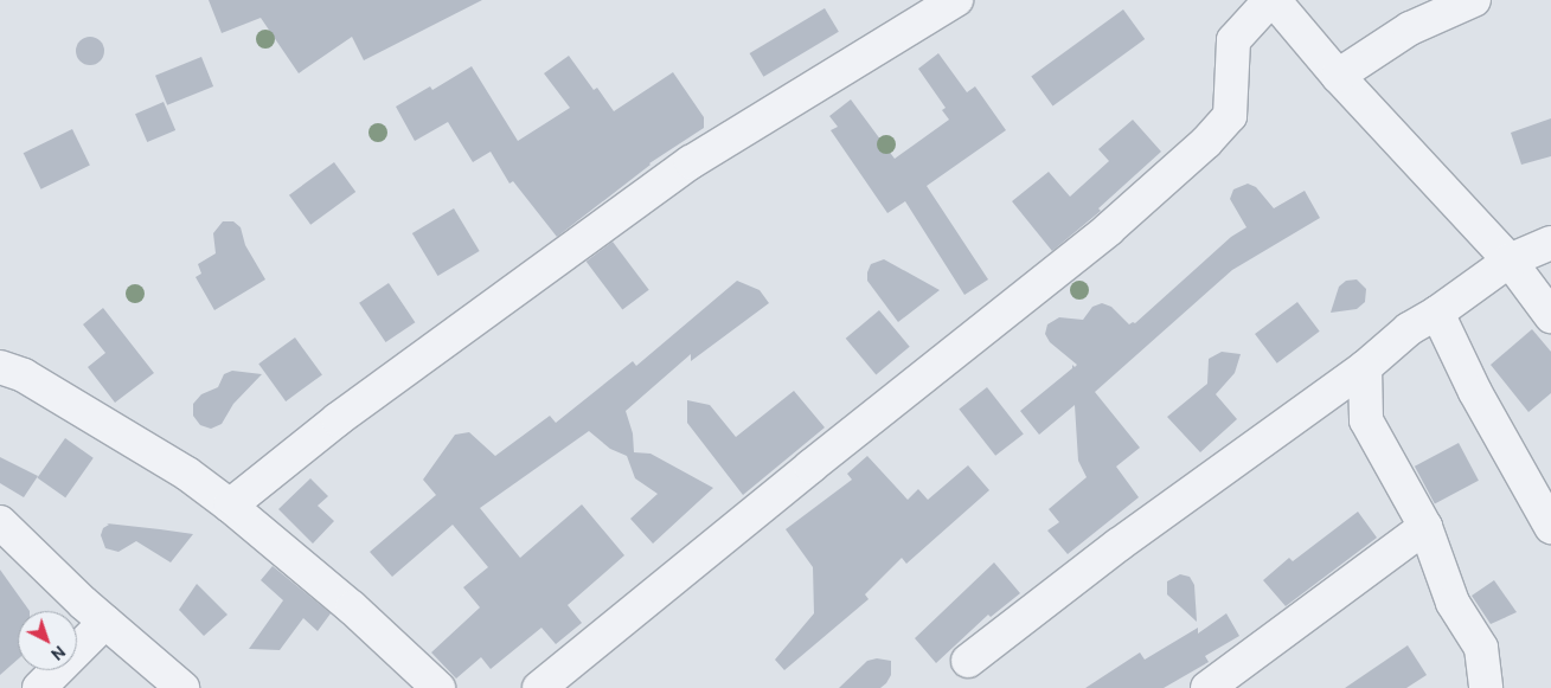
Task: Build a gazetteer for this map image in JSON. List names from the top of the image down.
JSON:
{
  "north": "bottom right"
}
